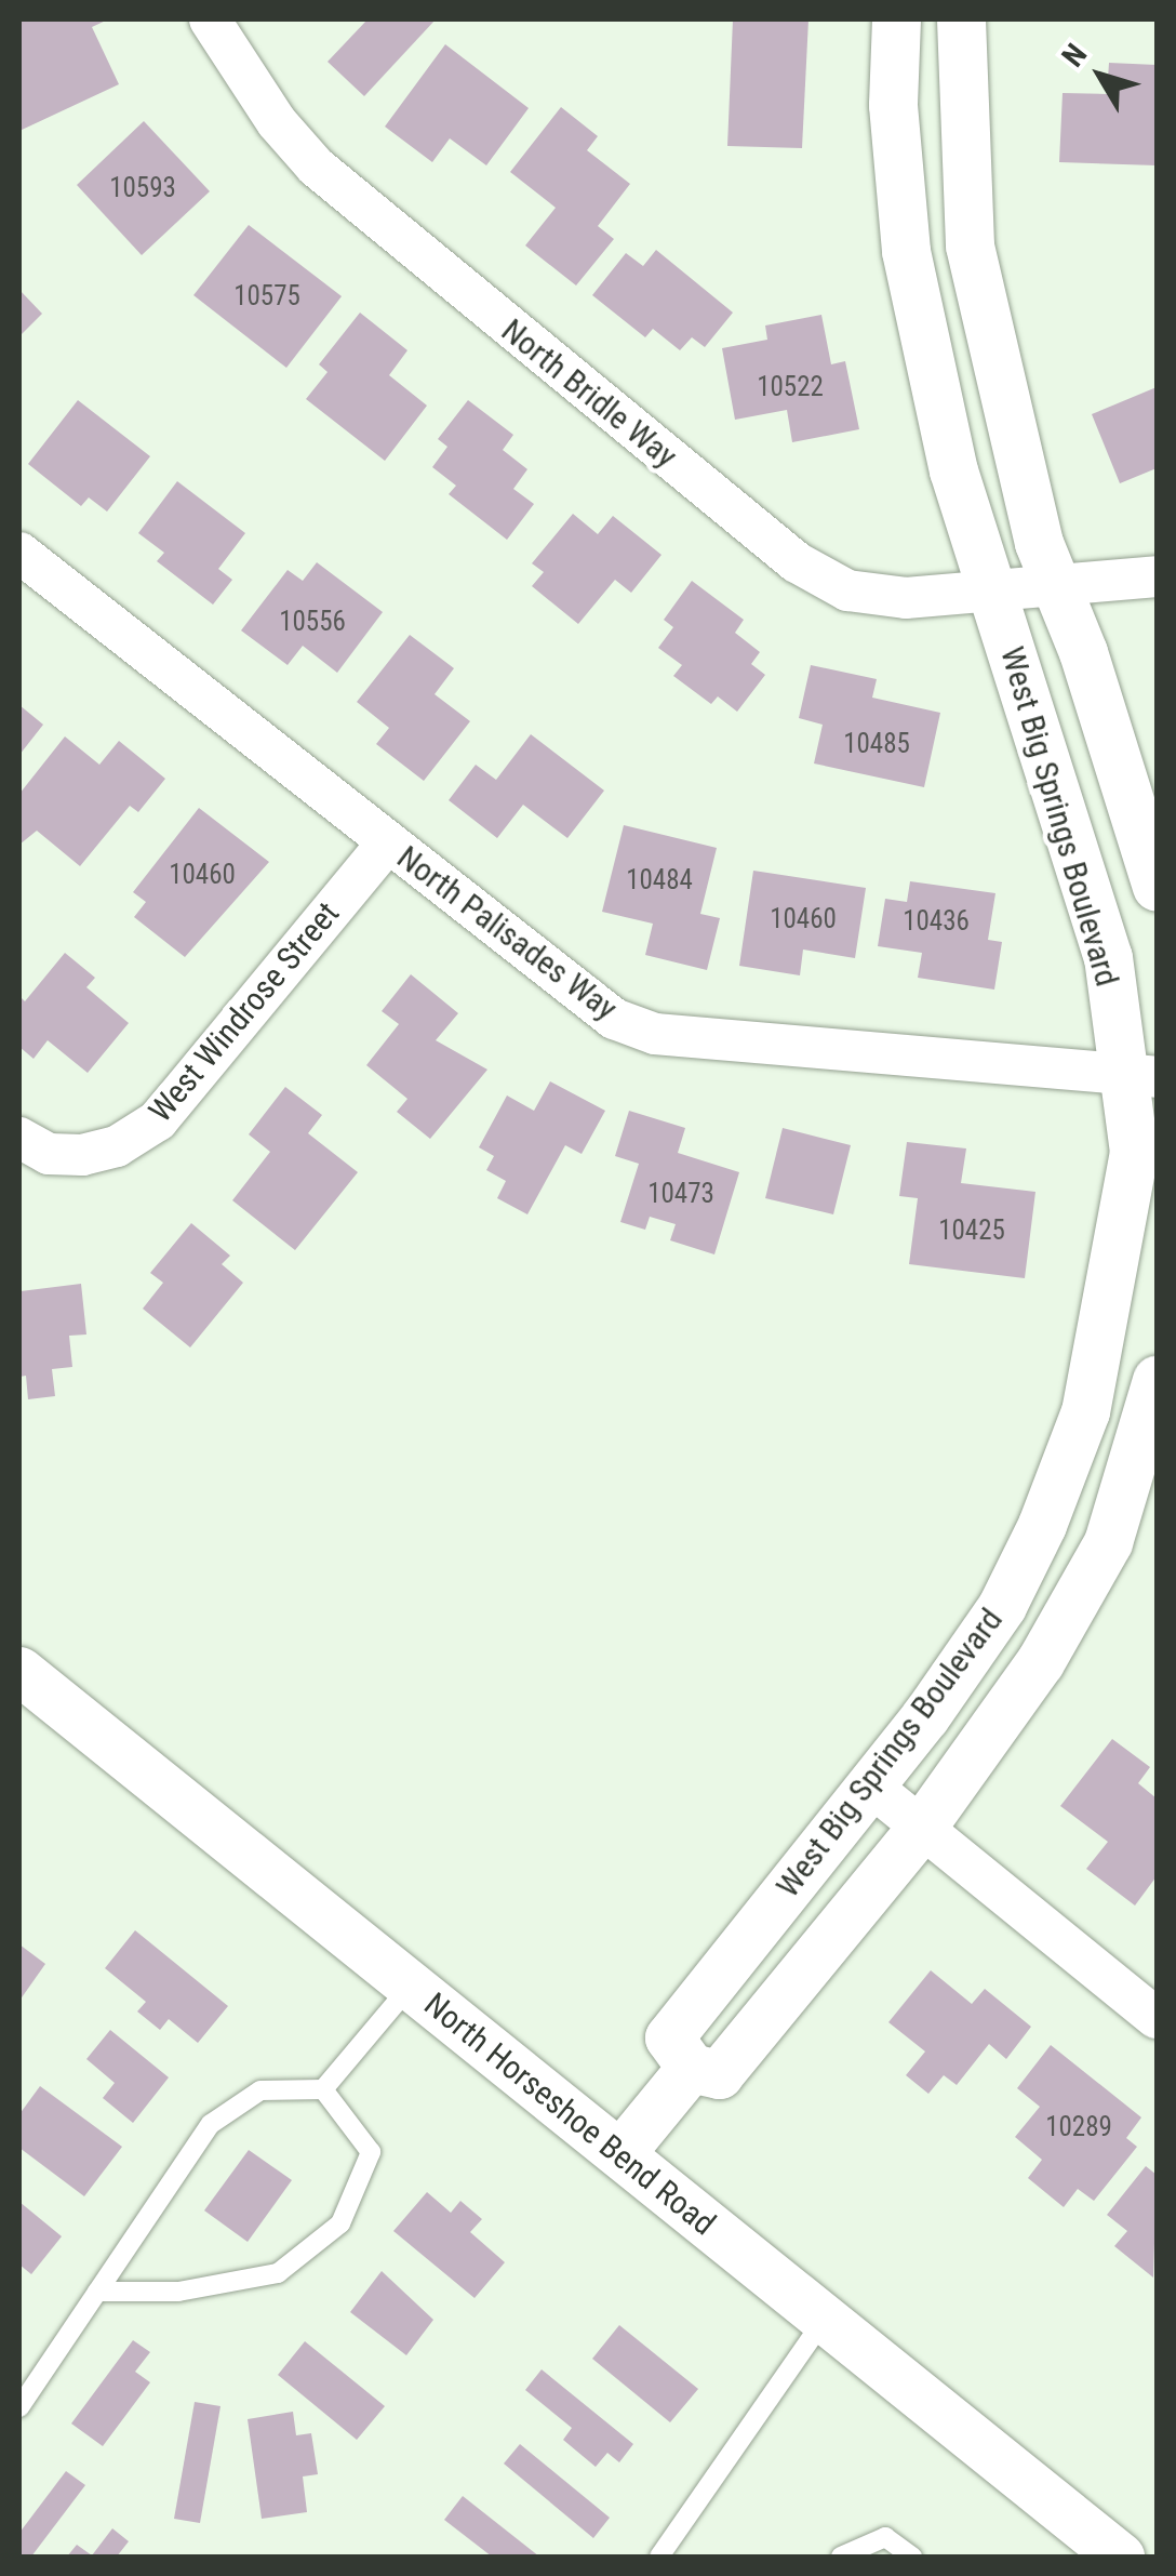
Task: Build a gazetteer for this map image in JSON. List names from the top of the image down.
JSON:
{
  "streets": {
    "street": [
      "North Bridle Way",
      "West Big Springs Boulevard",
      "North Palisades Way",
      "West Windrose Street",
      "North Horseshoe Bend Road"
    ]
  },
  "crossings": [
    ["North Bridle Way", "West Big Springs Boulevard"],
    ["West Big Springs Boulevard", "North Palisades Way"],
    ["North Palisades Way", "West Windrose Street"]
  ],
  "house_numbers": [
    "10593",
    "10575",
    "10522",
    "10556",
    "10485",
    "10460",
    "10484",
    "10460",
    "10436",
    "10473",
    "10425",
    "10289"
  ],
  "north": "top left"
}
